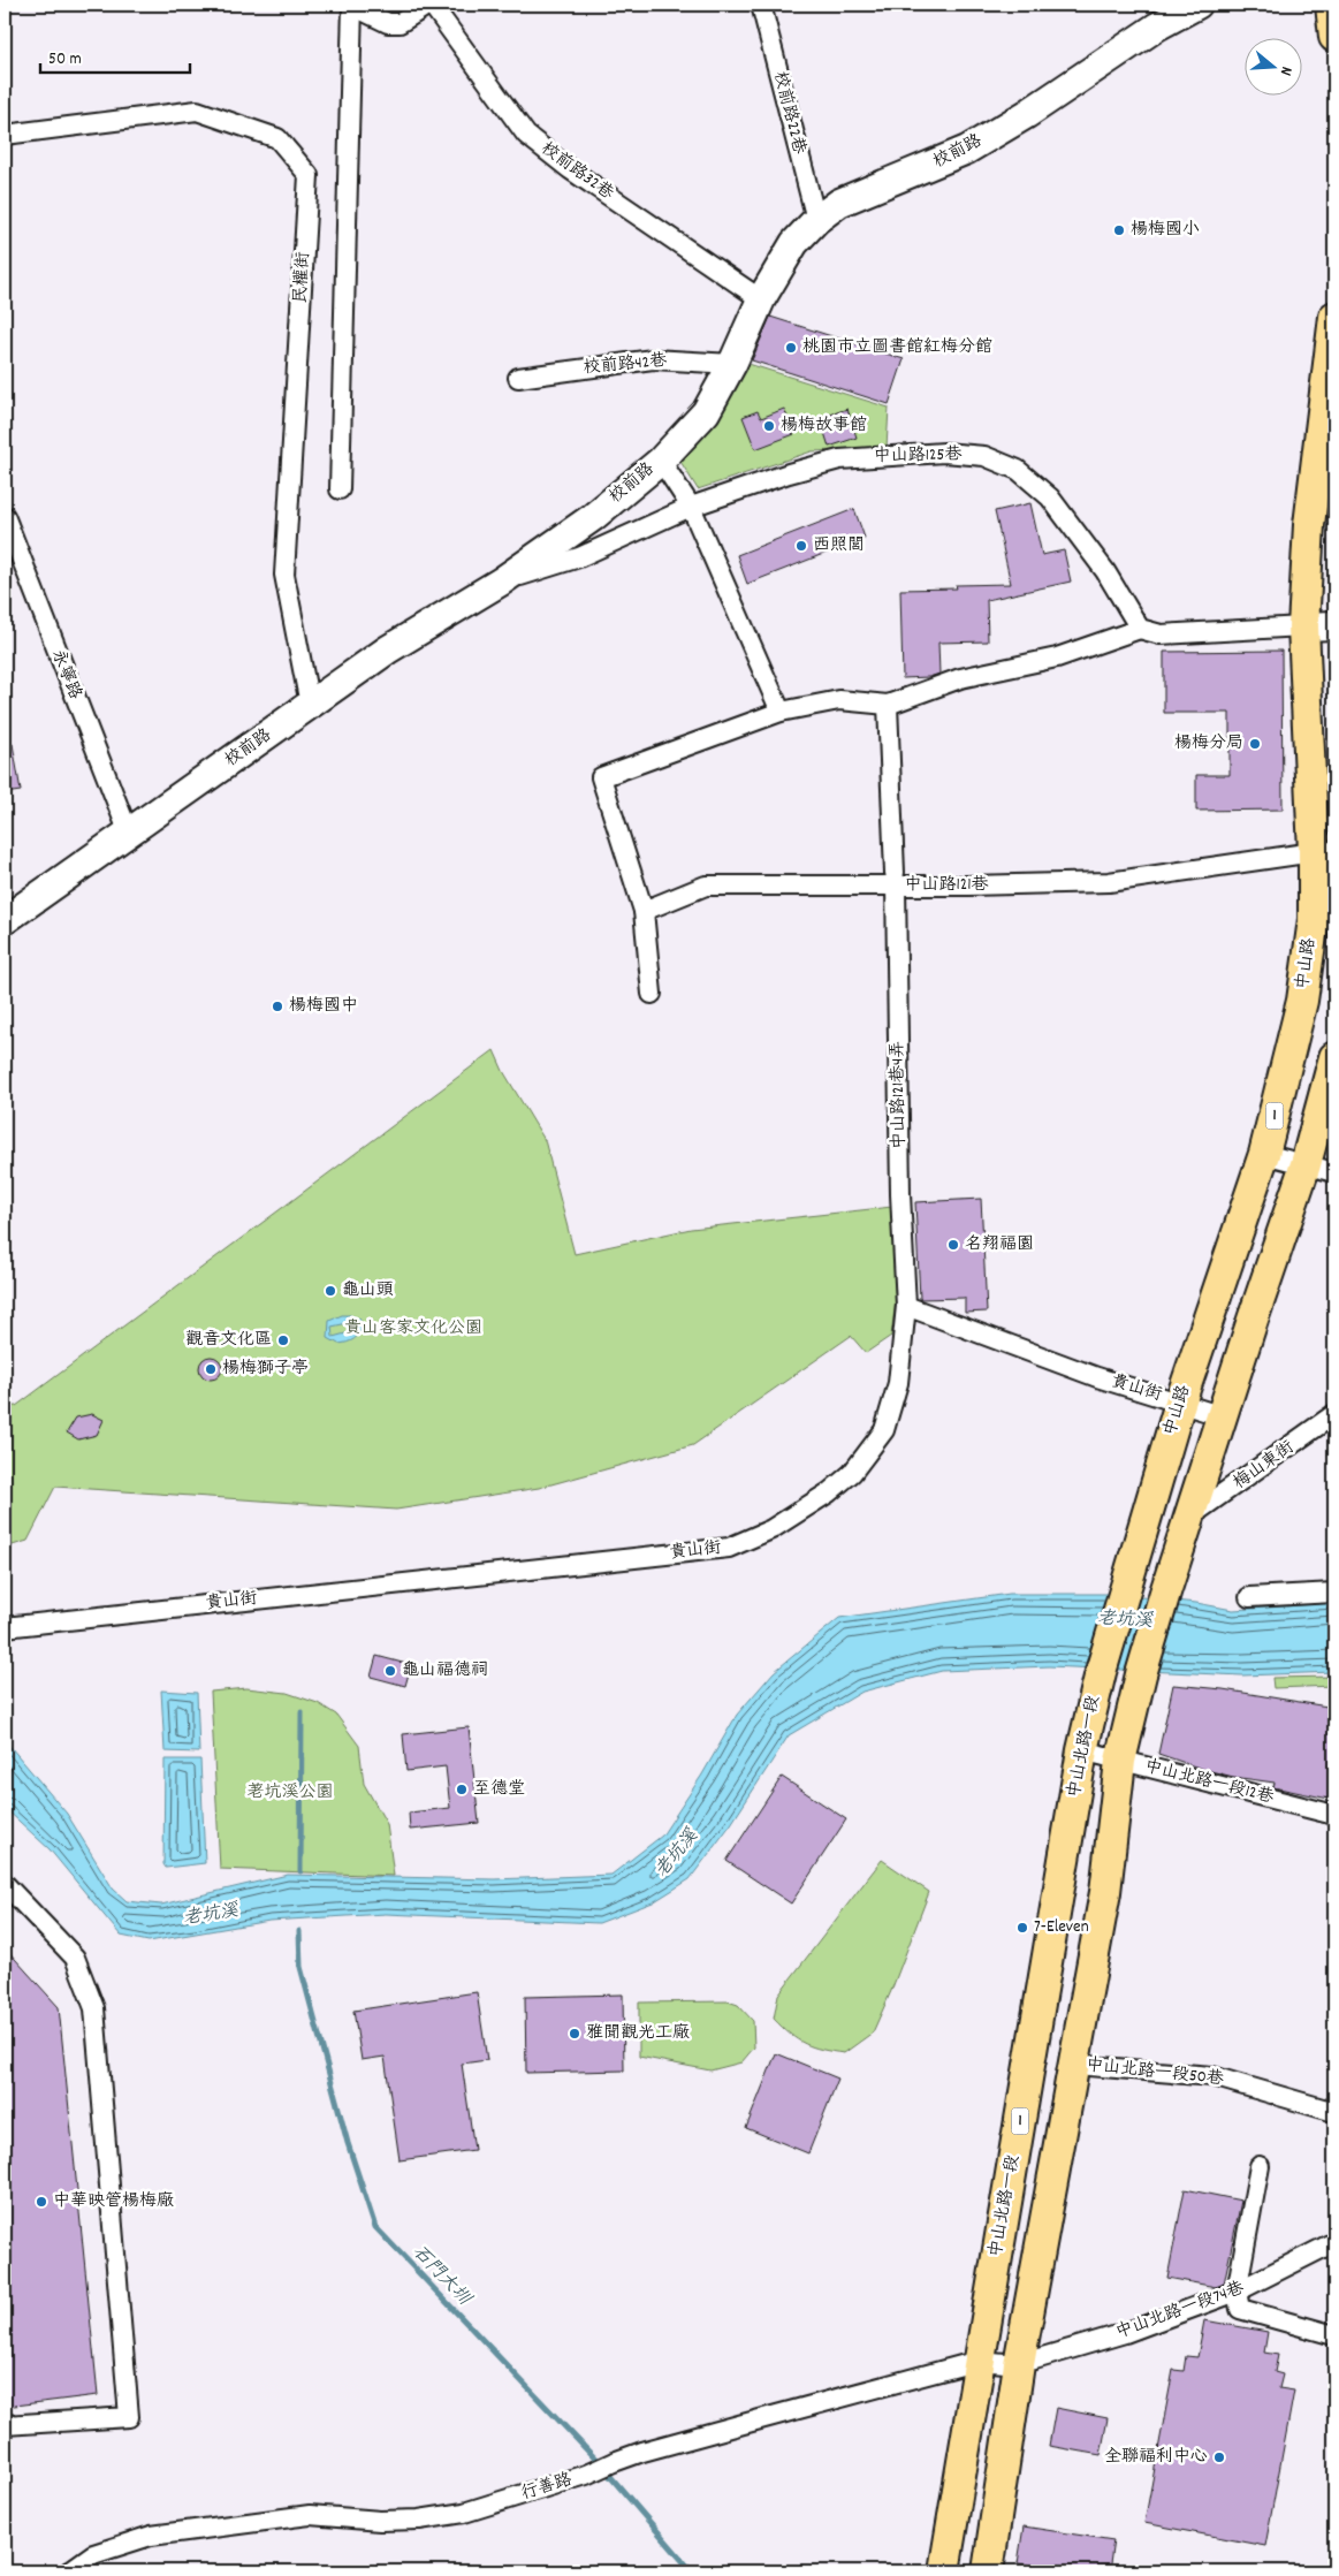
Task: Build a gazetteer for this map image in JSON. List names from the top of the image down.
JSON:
{
  "streets": {
    "main road": ["中山路", "1", "中山北路一段"],
    "street": [
      "校前路22巷",
      "校前路",
      "校前路32巷",
      "民權街",
      "校前路42巷",
      "中山路125巷",
      "永寧路",
      "中山路121巷",
      "中山路121巷4弄",
      "貴山街",
      "梅山東街",
      "中山北路一段12巷",
      "中山北路一段50巷",
      "中山北路一段74巷",
      "行善路"
    ]
  },
  "crossings": [
    ["校前路22巷", "校前路"],
    ["校前路", "校前路32巷"],
    ["校前路", "民權街"],
    ["校前路", "校前路42巷"],
    ["校前路", "中山路125巷"],
    ["校前路", "永寧路"],
    ["中山路121巷", "中山路"],
    ["中山路121巷", "中山路121巷4弄"],
    ["中山路", "貴山街"],
    ["中山路", "中山北路一段"],
    ["中山路121巷4弄", "貴山街"],
    ["中山北路一段", "中山北路一段12巷"],
    ["中山北路一段", "行善路"],
    ["中山北路一段74巷", "行善路"]
  ],
  "water": ["老坑溪", "石門大圳"],
  "parks": ["貴山客家文化公園", "荖坑溪公園"],
  "places": [
    "楊梅國小",
    "桃園市立圖書館紅梅分館",
    "楊梅故事館",
    "西照閭",
    "楊梅分局",
    "楊梅國中",
    "名翔福園",
    "龜山頭",
    "觀音文化區",
    "楊梅獅子亭",
    "龜山福德祠",
    "至德堂",
    "7-Eleven",
    "雅聞觀光工廠",
    "中華映管楊梅廠",
    "全聯福利中心"
  ],
  "scale_bar": "50 m",
  "north": "right"
}
